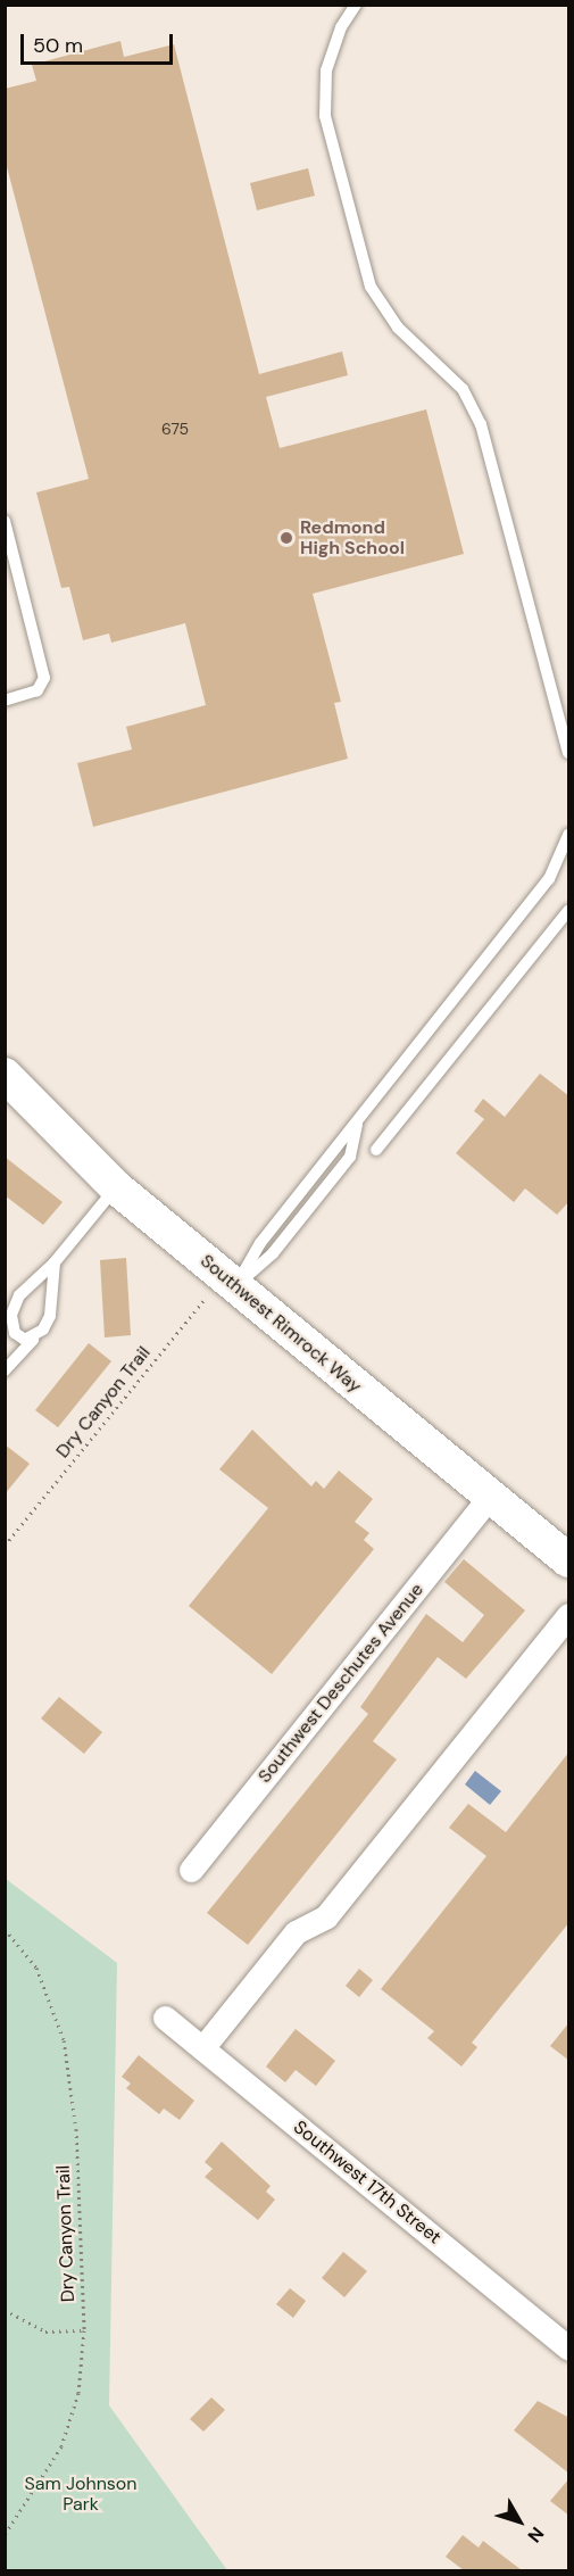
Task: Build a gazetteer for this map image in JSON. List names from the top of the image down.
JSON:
{
  "streets": {
    "main road": ["Southwest Rimrock Way"],
    "street": ["Southwest Deschutes Avenue", "Southwest 17th Street"],
    "path": ["Dry Canyon Trail"]
  },
  "crossings": [
    ["Southwest Rimrock Way", "Dry Canyon Trail"],
    ["Southwest Rimrock Way", "Southwest Deschutes Avenue"]
  ],
  "parks": ["Sam Johnson Park"],
  "places": ["Redmond High School"],
  "house_numbers": ["675"],
  "scale_bar": "50 m",
  "north": "bottom right"
}
